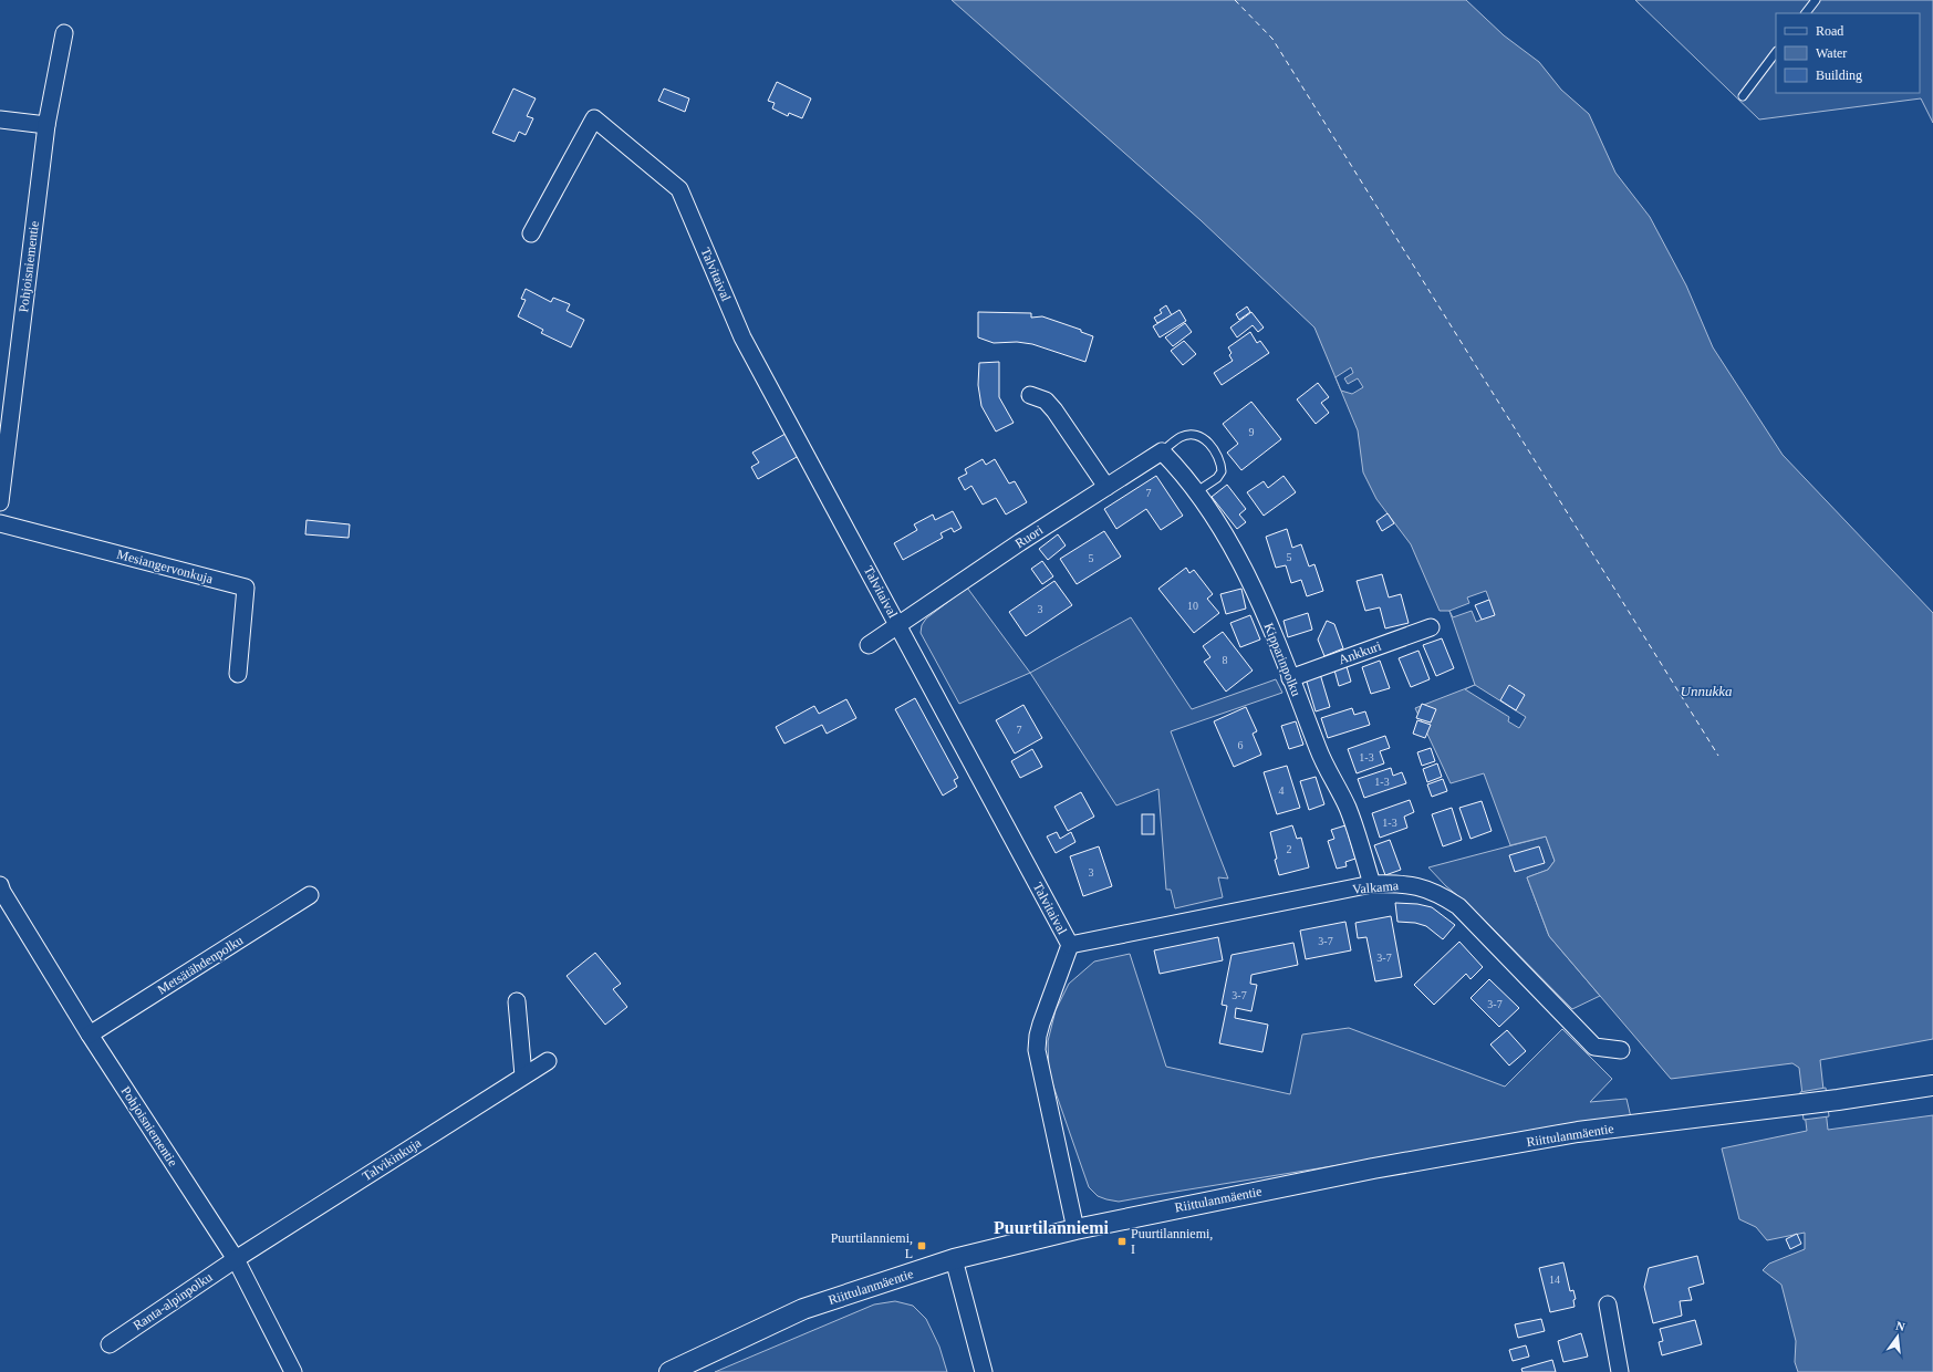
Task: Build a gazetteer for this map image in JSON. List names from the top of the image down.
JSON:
{
  "streets": {
    "street": [
      "Pohjoisniementie",
      "Talvitaival",
      "Ruori",
      "Mesiangervonkuja",
      "Ankkuri",
      "Kipparinpolku",
      "Valkama",
      "Metsätähdenpolku",
      "Riittulanmäentie",
      "Talvikinkuja",
      "Ranta-alpinpolku"
    ]
  },
  "crossings": [
    ["Pohjoisniementie", "Metsätähdenpolku"],
    ["Pohjoisniementie", "Talvikinkuja"],
    ["Pohjoisniementie", "Ranta-alpinpolku"],
    ["Talvitaival", "Ruori"],
    ["Talvitaival", "Valkama"],
    ["Talvitaival", "Riittulanmäentie"],
    ["Ruori", "Kipparinpolku"],
    ["Ankkuri", "Kipparinpolku"],
    ["Kipparinpolku", "Valkama"],
    ["Talvikinkuja", "Ranta-alpinpolku"]
  ],
  "districts": ["Puurtilanniemi"],
  "water": ["Unnukka"],
  "places": {
    "transit": ["Puurtilanniemi, I", "Puurtilanniemi, L"]
  },
  "house_numbers": [
    "9",
    "7",
    "5",
    "5",
    "10",
    "3",
    "8",
    "7",
    "6",
    "1-3",
    "1-3",
    "4",
    "1-3",
    "2",
    "3",
    "3-7",
    "3-7",
    "3-7",
    "3-7",
    "14"
  ],
  "legend": ["Road", "Water", "Building"],
  "north": "top"
}
